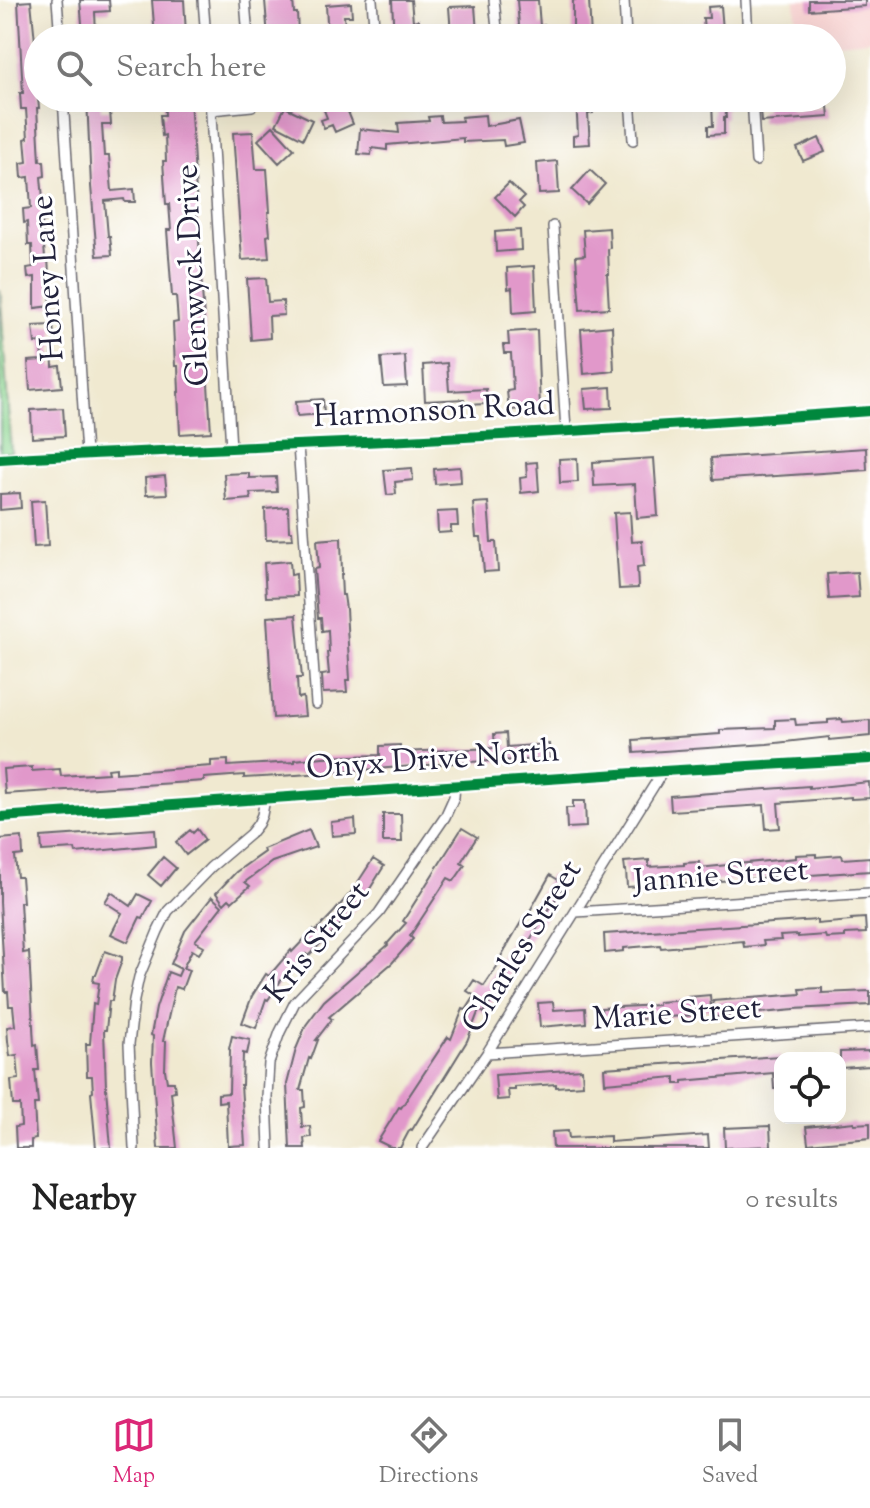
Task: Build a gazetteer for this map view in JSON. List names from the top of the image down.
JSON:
{
  "streets": {
    "street": [
      "Glenwyck Drive",
      "Honey Lane",
      "Harmonson Road",
      "Onyx Drive North",
      "Jannie Street",
      "Kris Street",
      "Charles Street",
      "Marie Street"
    ]
  },
  "crossings": [
    ["Glenwyck Drive", "Harmonson Road"],
    ["Honey Lane", "Harmonson Road"],
    ["Onyx Drive North", "Kris Street"],
    ["Onyx Drive North", "Charles Street"],
    ["Jannie Street", "Charles Street"],
    ["Charles Street", "Marie Street"]
  ],
  "page": {
    "search": "Search here",
    "heading": ["Nearby", "0 results"],
    "nav": ["Map", "Directions", "Saved"]
  }
}
